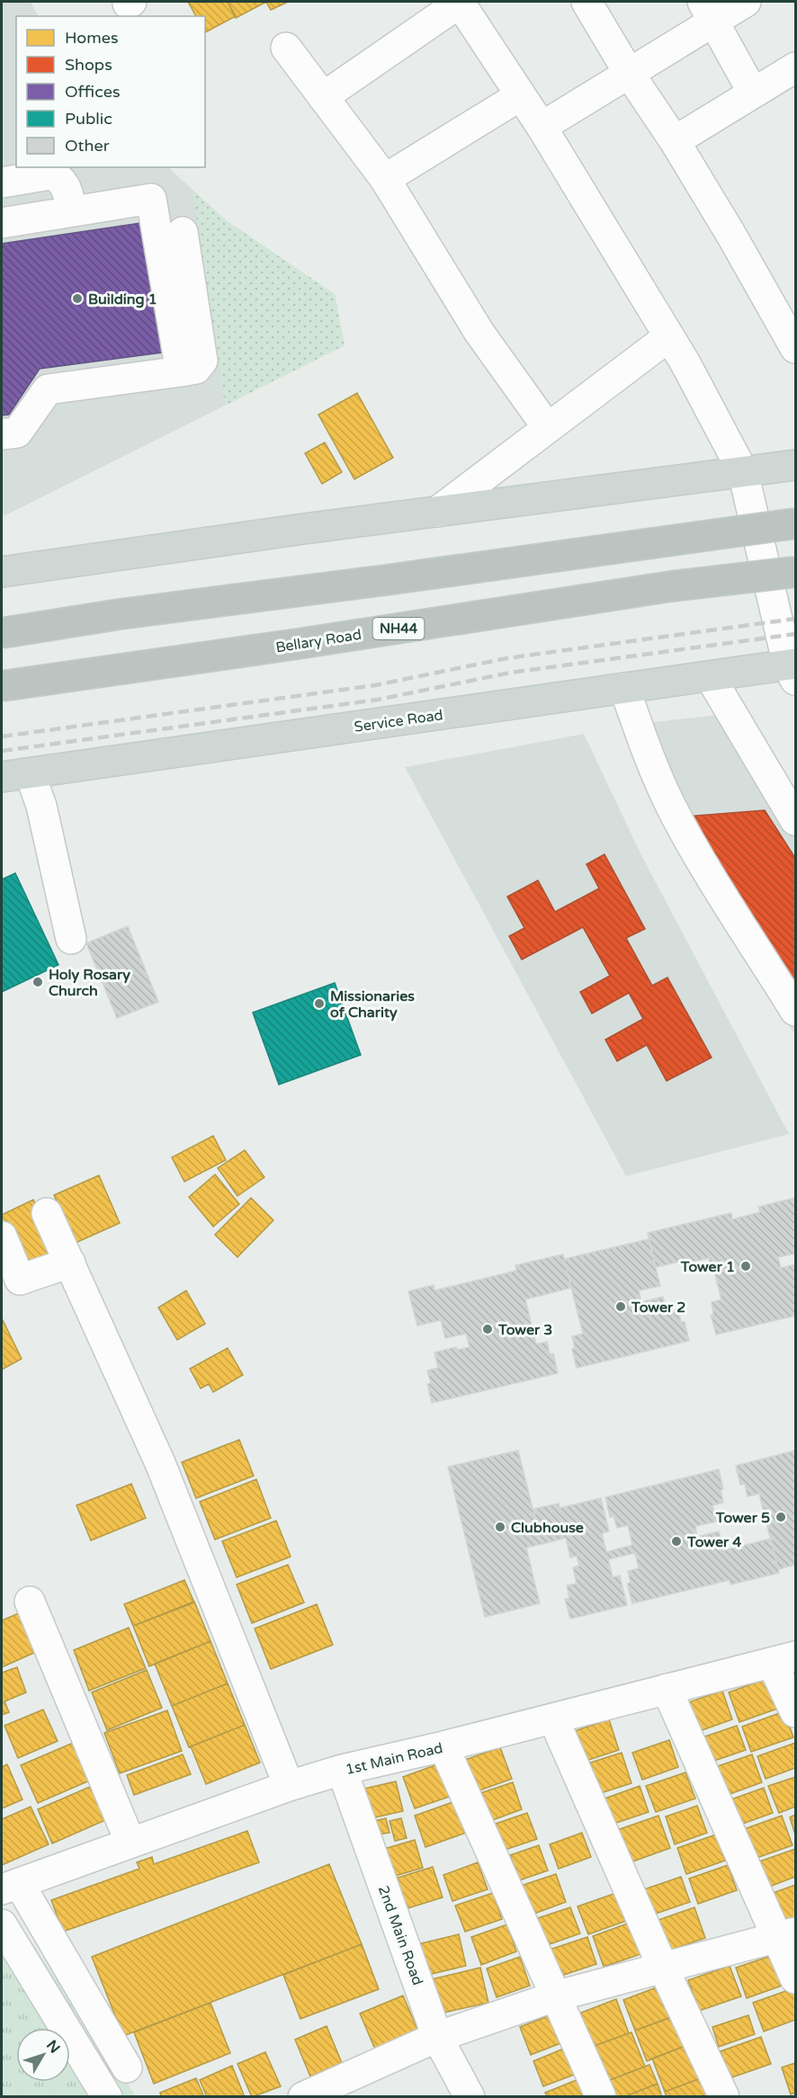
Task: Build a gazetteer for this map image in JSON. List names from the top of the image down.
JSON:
{
  "streets": {
    "highway": ["NH44", "Bellary Road"],
    "main road": ["Service Road"],
    "street": ["1st Main Road", "2nd Main Road"]
  },
  "crossings": [
    ["1st Main Road", "2nd Main Road"]
  ],
  "places": [
    "Building 1",
    "Holy Rosary Church",
    "Missionaries of Charity",
    "Tower 1",
    "Tower 2",
    "Tower 3",
    "Tower 5",
    "Clubhouse",
    "Tower 4"
  ],
  "legend": [
    "Homes",
    "Shops",
    "Offices",
    "Public",
    "Other"
  ],
  "north": "top right"
}
